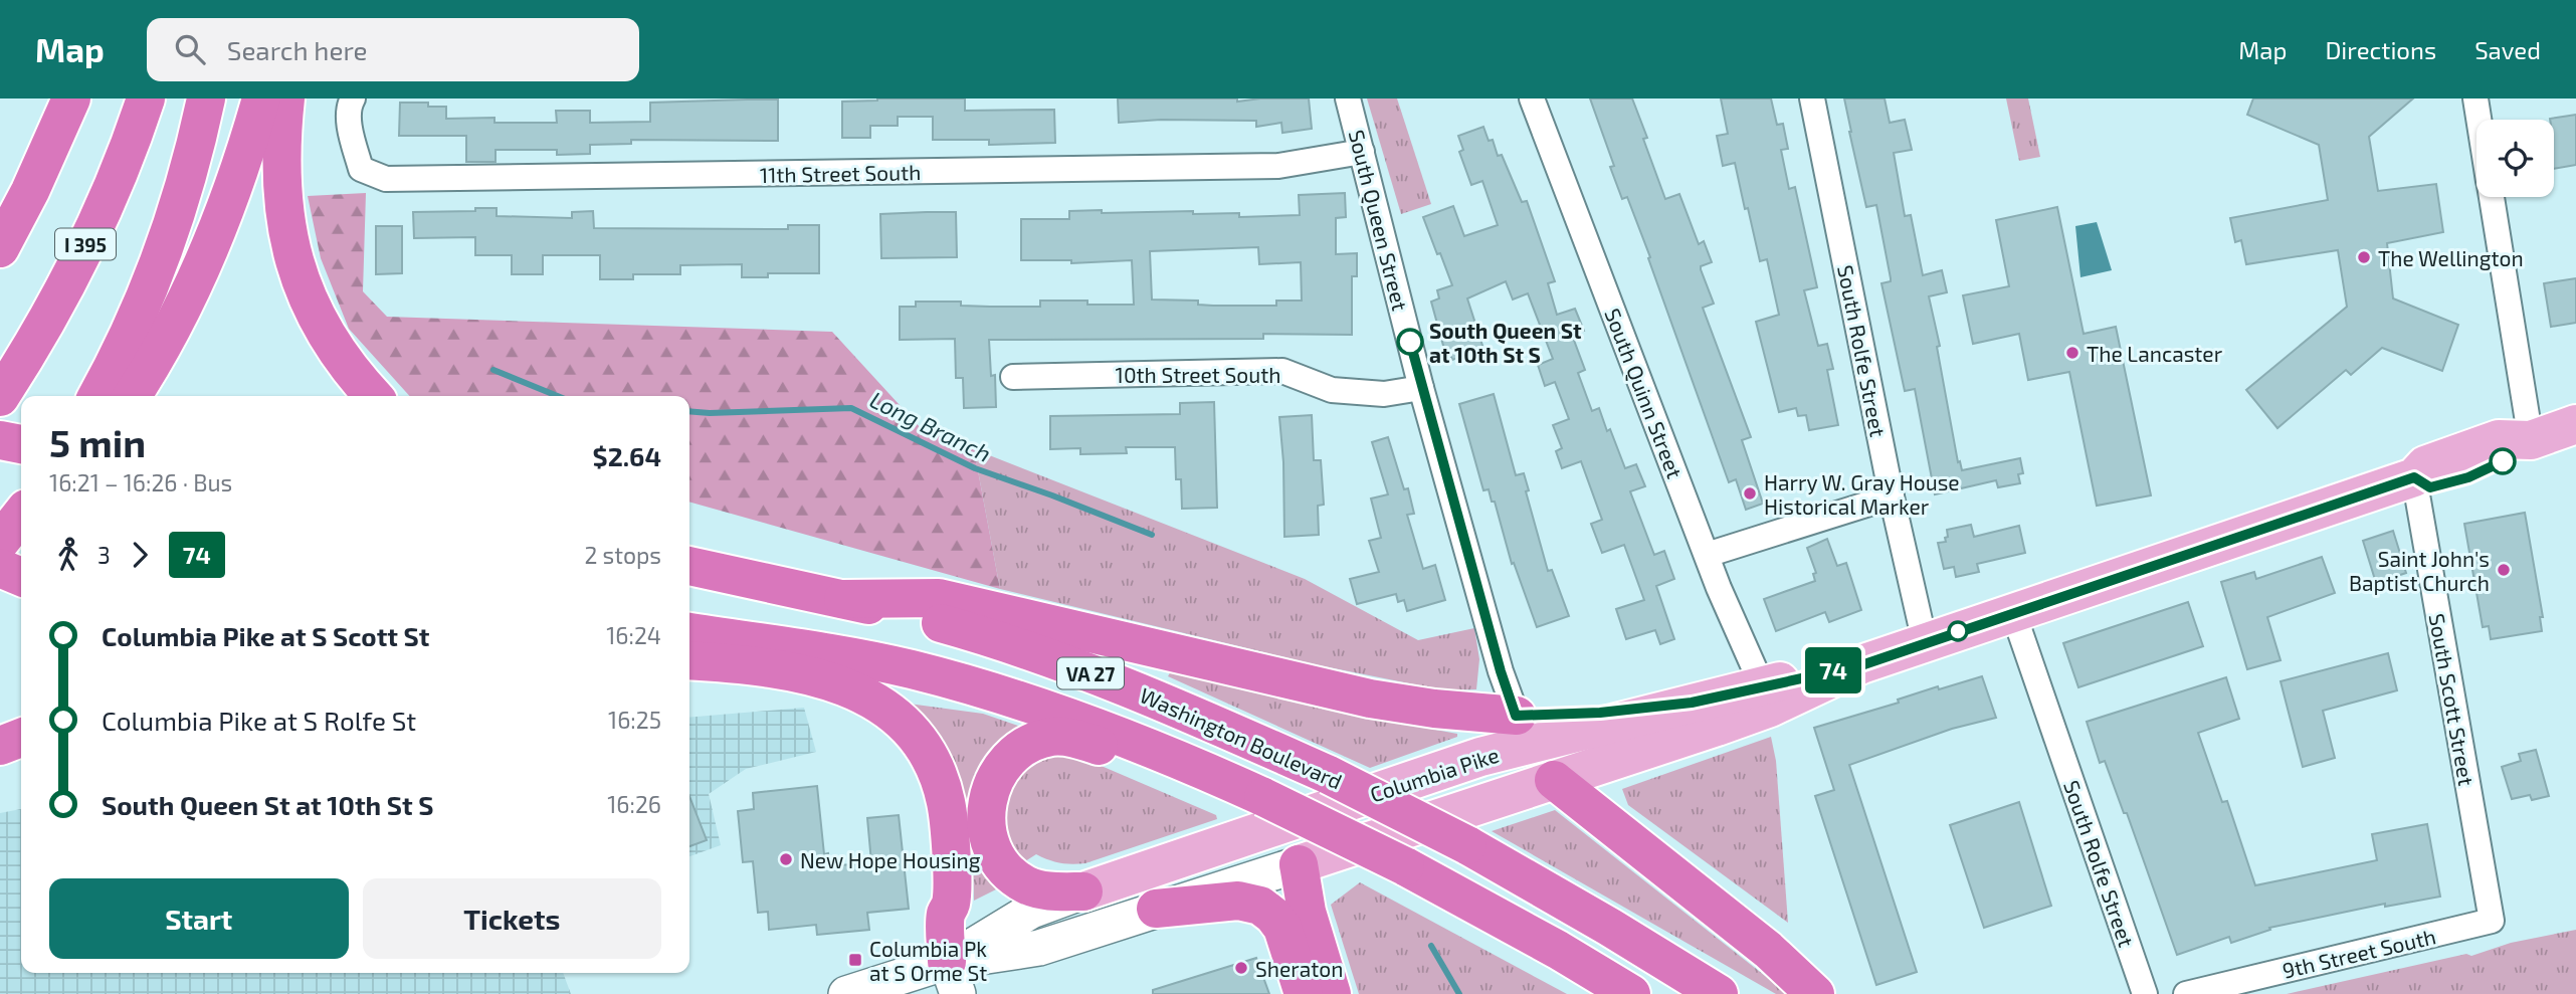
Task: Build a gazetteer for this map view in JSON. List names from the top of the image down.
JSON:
{
  "streets": {
    "highway": ["I 395", "VA 27", "Washington Boulevard"],
    "main road": ["South Queen Street", "Columbia Pike"],
    "street": [
      "11th Street South",
      "South Rolfe Street",
      "10th Street South",
      "South Quinn Street",
      "South Scott Street",
      "9th Street South"
    ]
  },
  "crossings": [
    ["11th Street South", "South Queen Street"],
    ["South Queen Street", "10th Street South"],
    ["South Queen Street", "Columbia Pike"],
    ["South Rolfe Street", "Columbia Pike"],
    ["South Quinn Street", "Columbia Pike"],
    ["South Scott Street", "Columbia Pike"],
    ["South Scott Street", "9th Street South"]
  ],
  "water": ["Long Branch"],
  "places": {
    "other": [
      "The Wellington",
      "South Queen St at 10th St S",
      "The Lancaster",
      "Harry W. Gray House Historical Marker",
      "Saint John's Baptist Church",
      "New Hope Housing",
      "Sheraton"
    ],
    "transit": ["Columbia Pk at S Orme St"]
  },
  "lines": ["bus line 74"],
  "page": {
    "header": "Map",
    "search": "Search here",
    "nav": ["Map", "Directions", "Saved"],
    "on_map": "74",
    "heading": ["5 min", "16:21 – 16:26 · Bus", "$2.64"],
    "legs": ["3", "74", "2 stops"],
    "list": [
      {
        "name": "Columbia Pike at S Scott St",
        "value": "16:24"
      },
      {
        "name": "Columbia Pike at S Rolfe St",
        "value": "16:25"
      },
      {
        "name": "South Queen St at 10th St S",
        "value": "16:26"
      }
    ],
    "buttons": ["Start", "Tickets"]
  }
}
